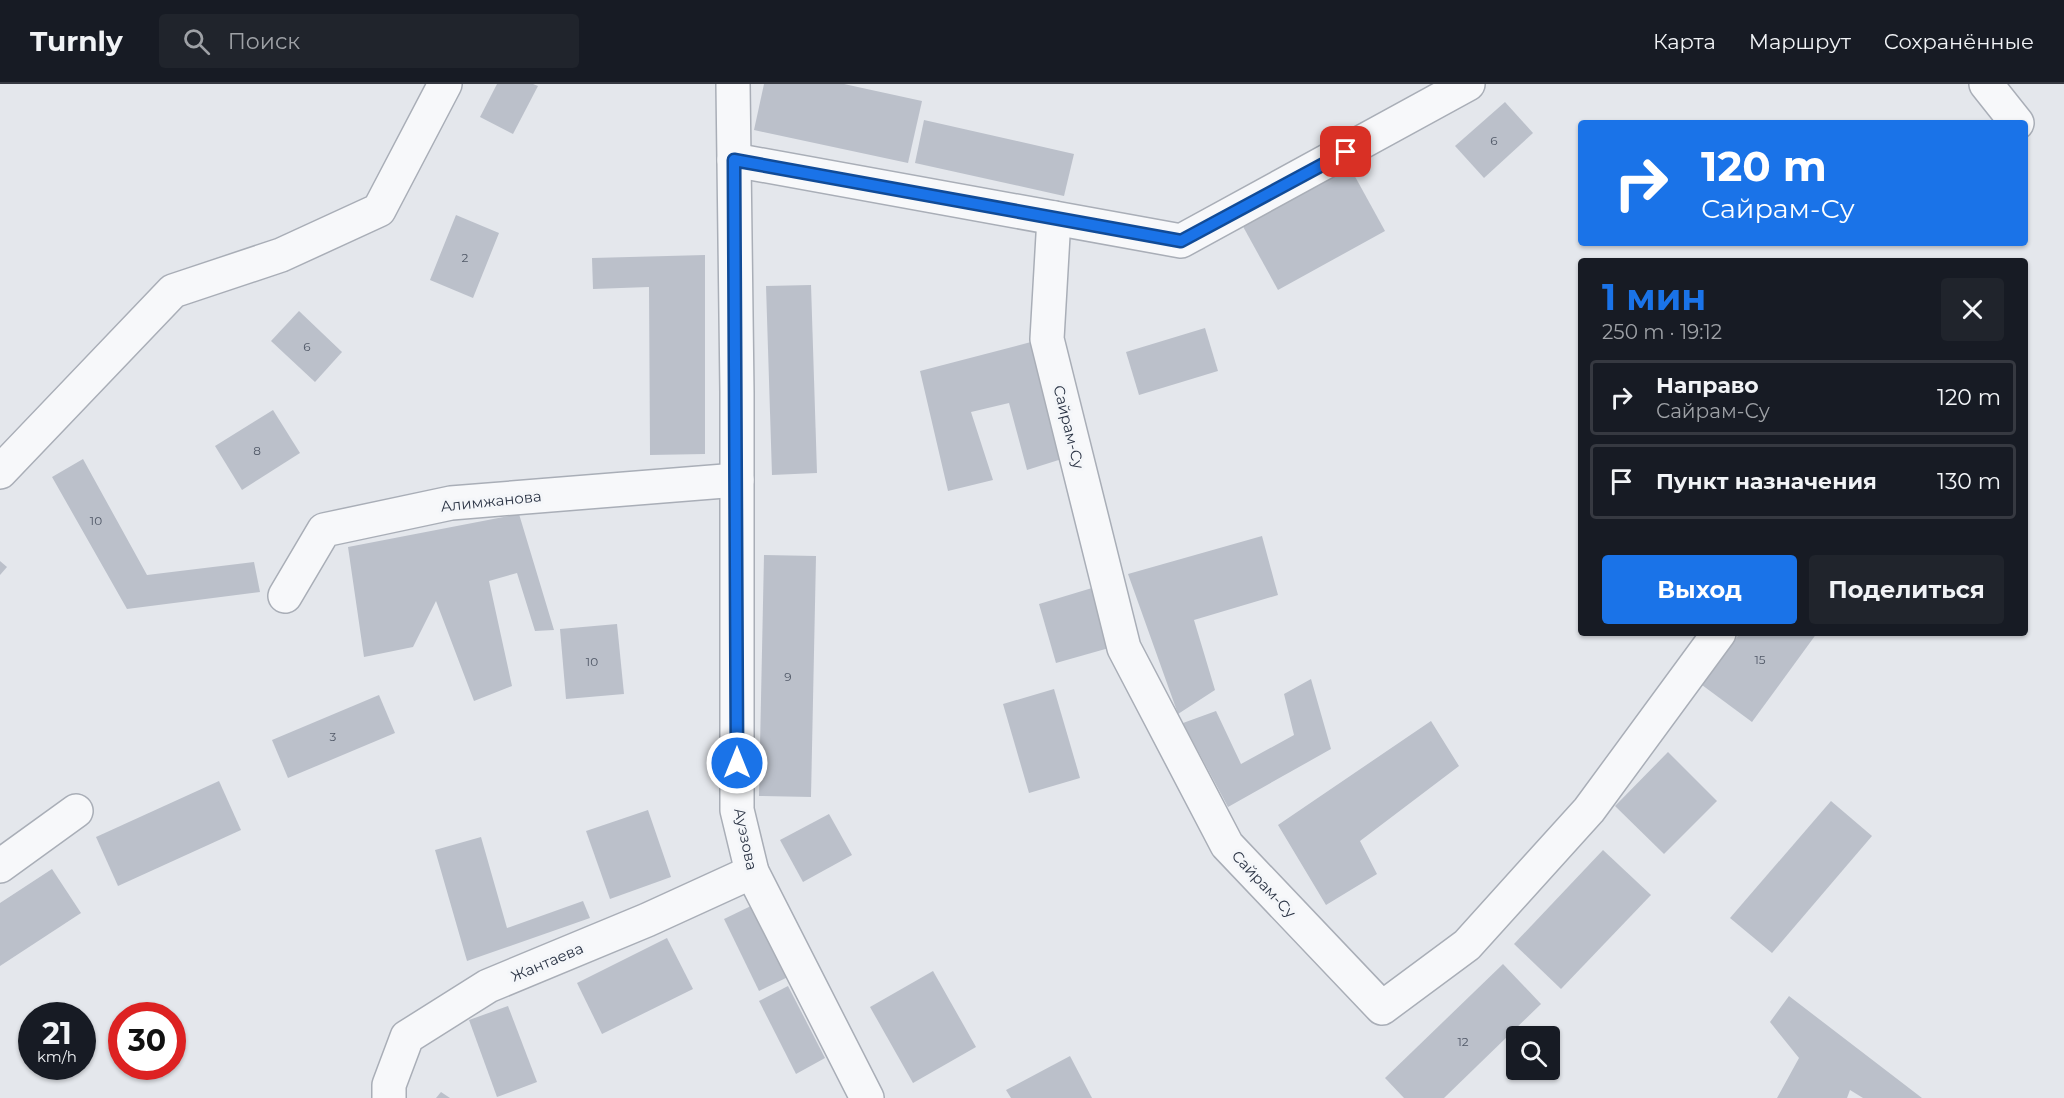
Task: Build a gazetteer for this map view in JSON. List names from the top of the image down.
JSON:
{
  "streets": {
    "street": [
      "Сайрам-Су",
      "Алимжанова",
      "Ауэзова",
      "Жантаева"
    ]
  },
  "crossings": [
    ["Алимжанова", "Ауэзова"],
    ["Ауэзова", "Жантаева"]
  ],
  "house_numbers": [
    "6",
    "2",
    "6",
    "8",
    "10",
    "15",
    "10",
    "9",
    "3",
    "12"
  ],
  "page": {
    "header": "Turnly",
    "search": "Поиск",
    "nav": ["Карта", "Маршрут", "Сохранённые"],
    "turn": ["120 m", "Сайрам-Су"],
    "heading": ["1 мин", "250 m · 19:12"],
    "list": [
      {
        "name": "Направо",
        "note": "Сайрам-Су",
        "value": "120 m"
      },
      {
        "name": "Пункт назначения",
        "value": "130 m"
      }
    ],
    "buttons": ["Выход", "Поделиться"],
    "speed": "21 km/h",
    "limit": "30"
  }
}
